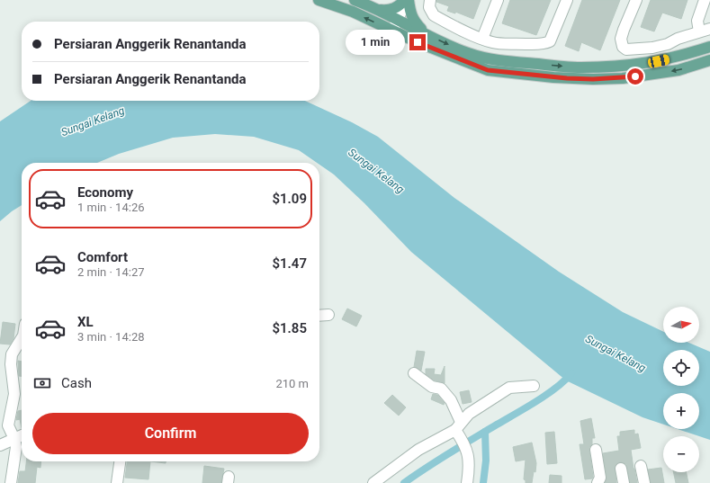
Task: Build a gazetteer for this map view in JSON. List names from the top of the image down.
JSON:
{
  "water": ["Sungai Kelang"],
  "north": "right",
  "page": {
    "banner": ["Persiaran Anggerik Renantanda", "Persiaran Anggerik Renantanda"],
    "bubble": "1 min",
    "list": [
      {
        "name": "Economy",
        "note": "1 min · 14:26",
        "value": "$1.09"
      },
      {
        "name": "Comfort",
        "note": "2 min · 14:27",
        "value": "$1.47"
      },
      {
        "name": "XL",
        "note": "3 min · 14:28",
        "value": "$1.85"
      }
    ],
    "map_buttons": ["+", "−"],
    "pay": ["Cash", "210 m"],
    "buttons": "Confirm"
  }
}
